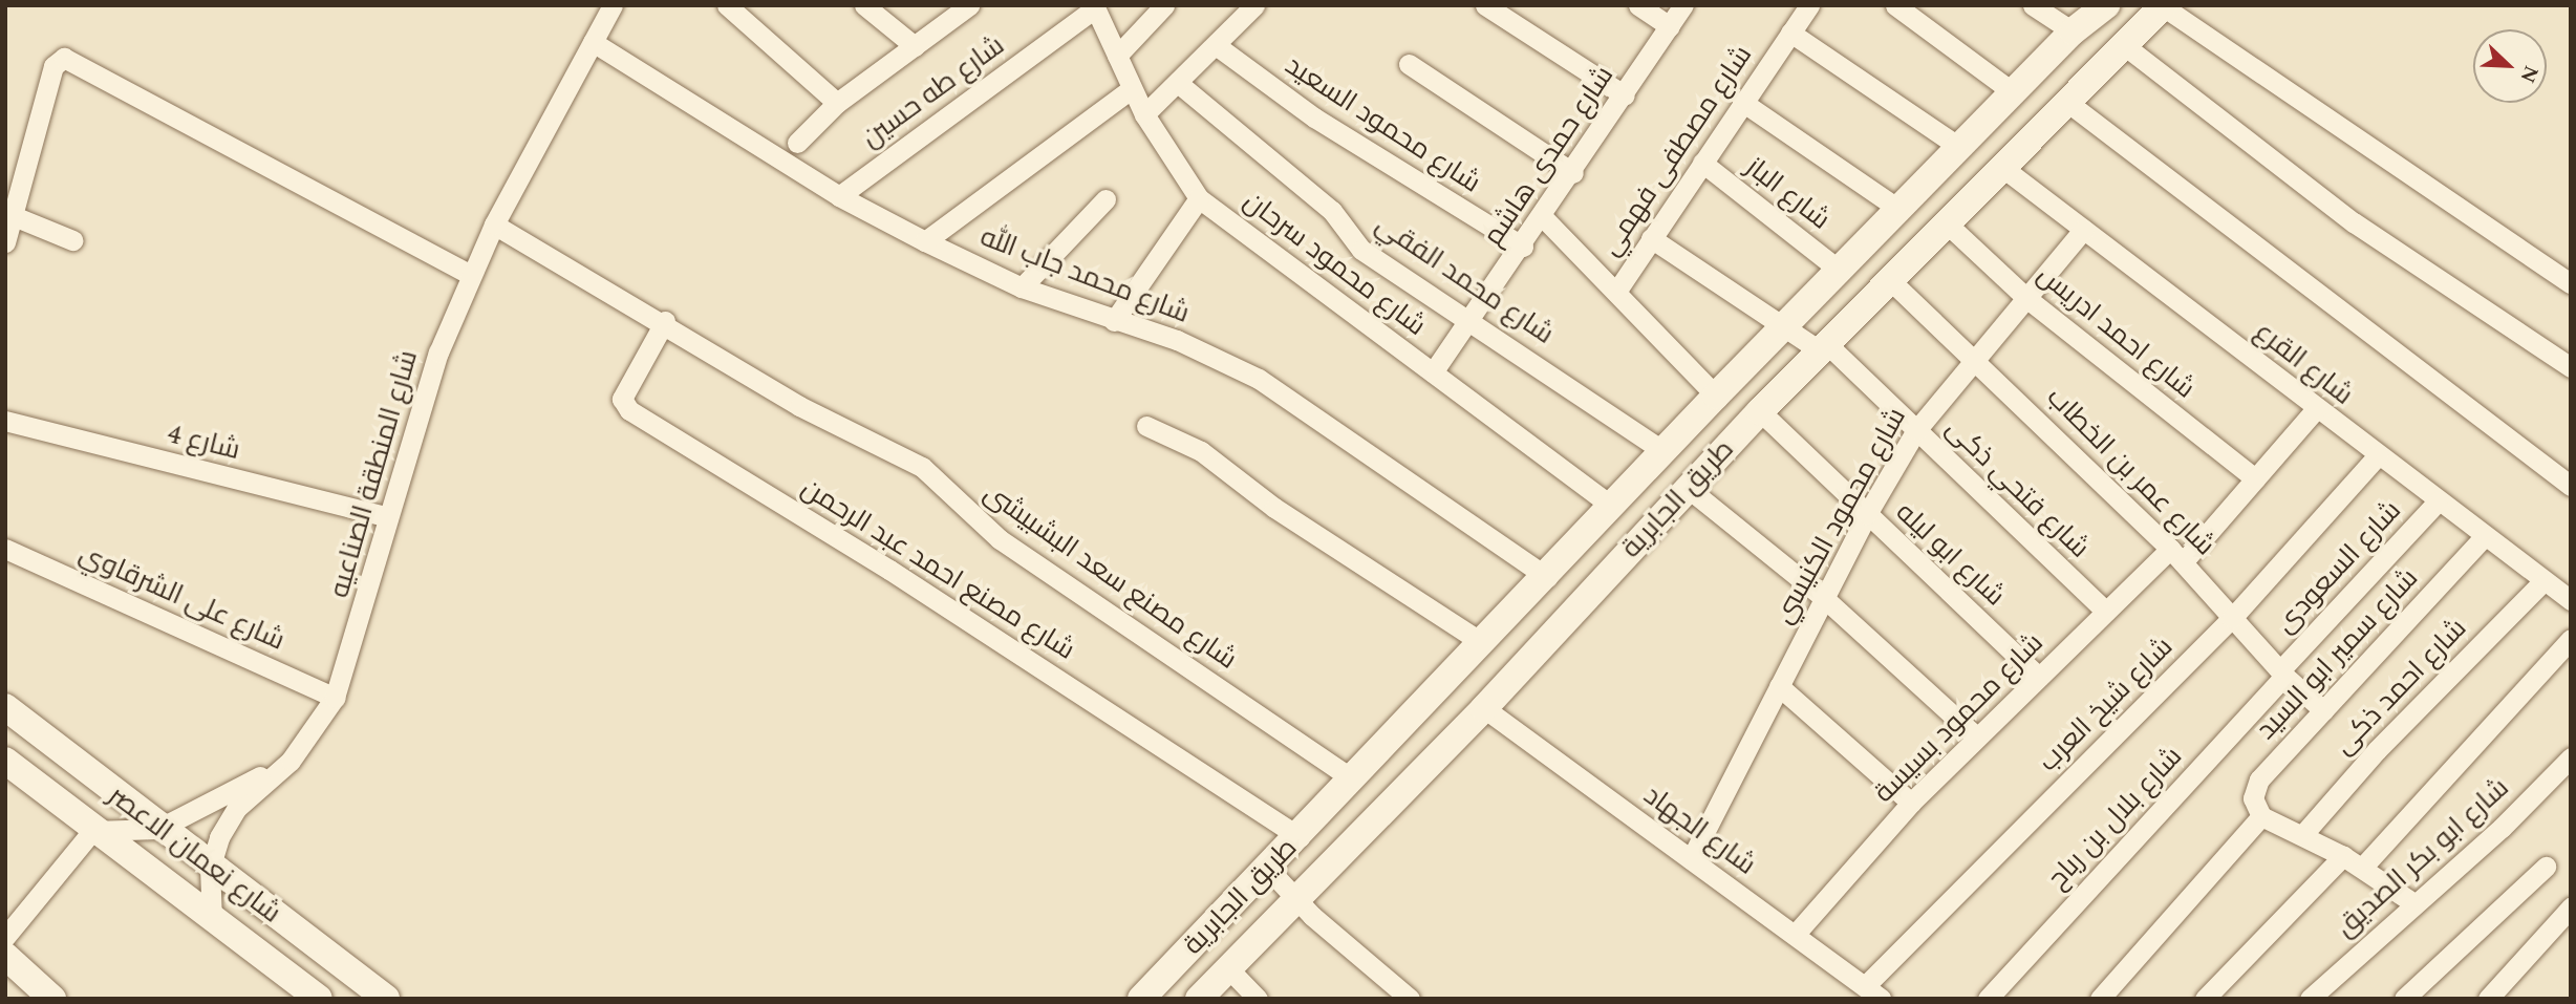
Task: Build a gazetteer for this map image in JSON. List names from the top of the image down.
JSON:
{
  "streets": {
    "street": [
      "شارع طه حسين",
      "شارع محمود السعيد",
      "شارع مصطفى فهمي",
      "شارع حمدى هاشم",
      "شارع الباز",
      "شارع محمود سرحان",
      "شارع محمد جاب الله",
      "شارع محمد الفقي",
      "شارع احمد ادريس",
      "شارع القرع",
      "شارع 4",
      "شارع عمر بن الخطاب",
      "شارع المنطقة الصناعيه",
      "شارع فتحي ذكى",
      "طريق الجابرية",
      "شارع محمود الكنيسي",
      "شارع ابو ليله",
      "شارع السعودى",
      "شارع مصنع احمد عبد الرحمن",
      "شارع مصنع سعد البشبيشى",
      "شارع على الشرقاوي",
      "شارع سمير ابو السيد",
      "شارع احمد ذكى",
      "شارع شيخ العرب",
      "شارع محمود بسيسة",
      "شارع بلال بن رباح",
      "شارع الجهاد",
      "شارع نعمان الاعصر",
      "شارع ابو بكر الصديق"
    ]
  },
  "crossings": [
    ["شارع طه حسين", "شارع محمود سرحان"],
    ["شارع طه حسين", "شارع محمد جاب الله"],
    ["شارع محمود السعيد", "شارع حمدى هاشم"],
    ["شارع مصطفى فهمي", "شارع الباز"],
    ["شارع مصطفى فهمي", "شارع فتحي ذكى"],
    ["شارع حمدى هاشم", "شارع محمود سرحان"],
    ["شارع حمدى هاشم", "شارع محمد الفقي"],
    ["شارع الباز", "طريق الجابرية"],
    ["شارع محمود سرحان", "طريق الجابرية"],
    ["شارع محمد جاب الله", "شارع المنطقة الصناعيه"],
    ["شارع محمد جاب الله", "طريق الجابرية"],
    ["شارع محمد الفقي", "طريق الجابرية"],
    ["شارع احمد ادريس", "طريق الجابرية"],
    ["شارع احمد ادريس", "شارع محمود الكنيسي"],
    ["شارع احمد ادريس", "شارع محمود بسيسة"],
    ["شارع القرع", "طريق الجابرية"],
    ["شارع القرع", "شارع محمود الكنيسي"],
    ["شارع القرع", "شارع السعودى"],
    ["شارع القرع", "شارع سمير ابو السيد"],
    ["شارع القرع", "شارع احمد ذكى"],
    ["شارع القرع", "شارع شيخ العرب"],
    ["شارع القرع", "شارع محمود بسيسة"],
    ["شارع 4", "شارع المنطقة الصناعيه"],
    ["شارع عمر بن الخطاب", "طريق الجابرية"],
    ["شارع عمر بن الخطاب", "شارع محمود الكنيسي"],
    ["شارع عمر بن الخطاب", "شارع السعودى"],
    ["شارع عمر بن الخطاب", "شارع سمير ابو السيد"],
    ["شارع عمر بن الخطاب", "شارع شيخ العرب"],
    ["شارع عمر بن الخطاب", "شارع محمود بسيسة"],
    ["شارع عمر بن الخطاب", "شارع بلال بن رباح"],
    ["شارع المنطقة الصناعيه", "شارع مصنع سعد البشبيشى"],
    ["شارع المنطقة الصناعيه", "شارع على الشرقاوي"],
    ["شارع المنطقة الصناعيه", "شارع نعمان الاعصر"],
    ["شارع فتحي ذكى", "طريق الجابرية"],
    ["شارع فتحي ذكى", "شارع محمود الكنيسي"],
    ["شارع فتحي ذكى", "شارع محمود بسيسة"],
    ["طريق الجابرية", "شارع ابو ليله"],
    ["طريق الجابرية", "شارع مصنع احمد عبد الرحمن"],
    ["طريق الجابرية", "شارع مصنع سعد البشبيشى"],
    ["طريق الجابرية", "شارع الجهاد"],
    ["شارع محمود الكنيسي", "شارع ابو ليله"],
    ["شارع محمود الكنيسي", "شارع الجهاد"],
    ["شارع ابو ليله", "شارع محمود بسيسة"],
    ["شارع السعودى", "شارع بلال بن رباح"],
    ["شارع مصنع احمد عبد الرحمن", "شارع مصنع سعد البشبيشى"],
    ["شارع شيخ العرب", "شارع الجهاد"],
    ["شارع محمود بسيسة", "شارع الجهاد"]
  ],
  "north": "bottom right"
}
